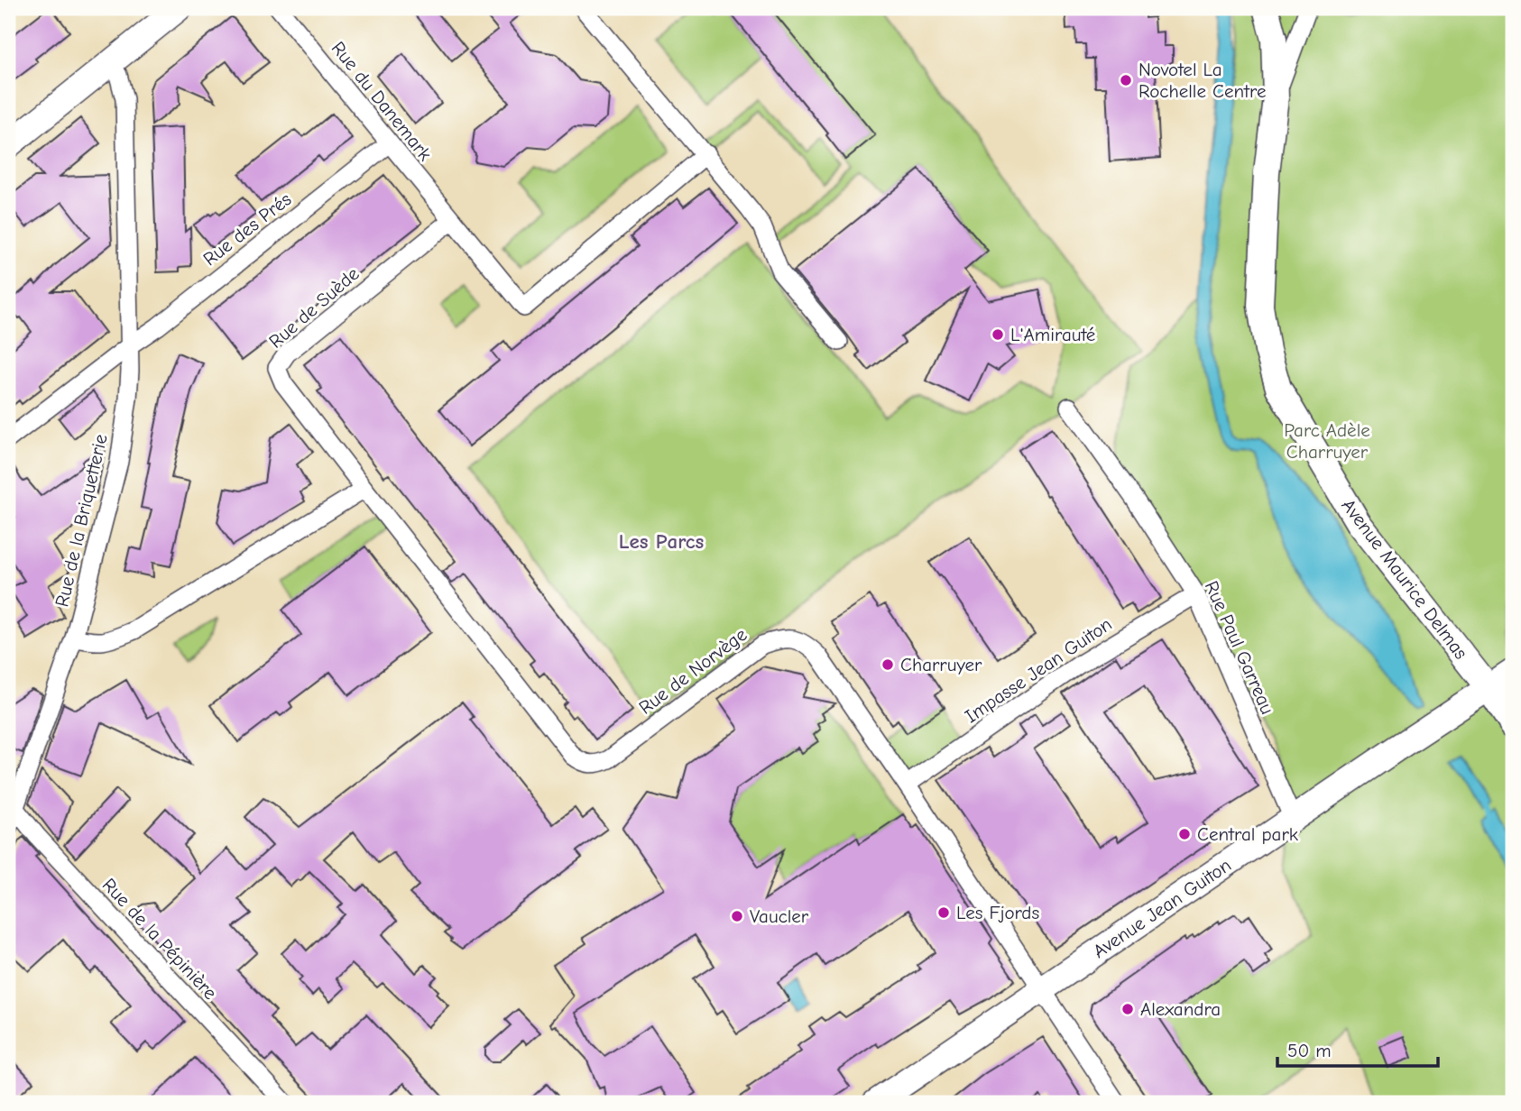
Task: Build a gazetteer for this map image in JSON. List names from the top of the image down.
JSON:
{
  "streets": {
    "main road": ["Avenue Maurice Delmas", "Avenue Jean Guiton"],
    "street": [
      "Rue du Danemark",
      "Rue des Prés",
      "Rue de Suède",
      "Rue de la Briquetterie",
      "Rue Paul Garreau",
      "Impasse Jean Guiton",
      "Rue de Norvège",
      "Rue de la Pépinière"
    ]
  },
  "crossings": [
    ["Rue du Danemark", "Rue des Prés"],
    ["Rue du Danemark", "Rue de Suède"],
    ["Rue des Prés", "Rue de la Briquetterie"],
    ["Rue de Suède", "Rue de Norvège"],
    ["Rue de la Briquetterie", "Rue de la Pépinière"],
    ["Avenue Maurice Delmas", "Avenue Jean Guiton"],
    ["Rue Paul Garreau", "Impasse Jean Guiton"],
    ["Rue Paul Garreau", "Avenue Jean Guiton"],
    ["Impasse Jean Guiton", "Rue de Norvège"],
    ["Rue de Norvège", "Avenue Jean Guiton"]
  ],
  "districts": ["Les Parcs"],
  "parks": ["Parc Adèle Charruyer"],
  "places": [
    "Novotel La Rochelle Centre",
    "L'Amirauté",
    "Charruyer",
    "Central park",
    "Les Fjords",
    "Vaucler",
    "Alexandra"
  ],
  "scale_bar": "50 m"
}
